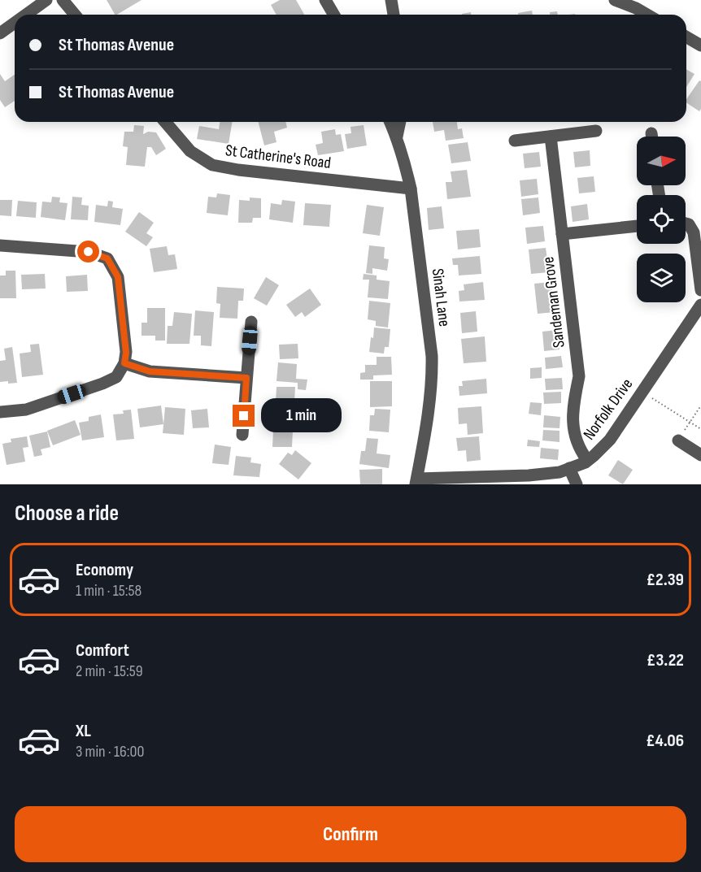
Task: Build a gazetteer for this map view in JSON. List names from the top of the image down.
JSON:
{
  "streets": {
    "street": [
      "St Catherine's Road",
      "Sinah Lane",
      "Sandeman Grove",
      "Norfolk Drive"
    ]
  },
  "crossings": [
    ["St Catherine's Road", "Sinah Lane"],
    ["Sinah Lane", "Norfolk Drive"],
    ["Sandeman Grove", "Norfolk Drive"]
  ],
  "north": "right",
  "page": {
    "banner": ["St Thomas Avenue", "St Thomas Avenue"],
    "bubble": "1 min",
    "heading": "Choose a ride",
    "list": [
      {
        "name": "Economy",
        "note": "1 min · 15:58",
        "value": "£2.39"
      },
      {
        "name": "Comfort",
        "note": "2 min · 15:59",
        "value": "£3.22"
      },
      {
        "name": "XL",
        "note": "3 min · 16:00",
        "value": "£4.06"
      }
    ],
    "buttons": "Confirm"
  }
}
